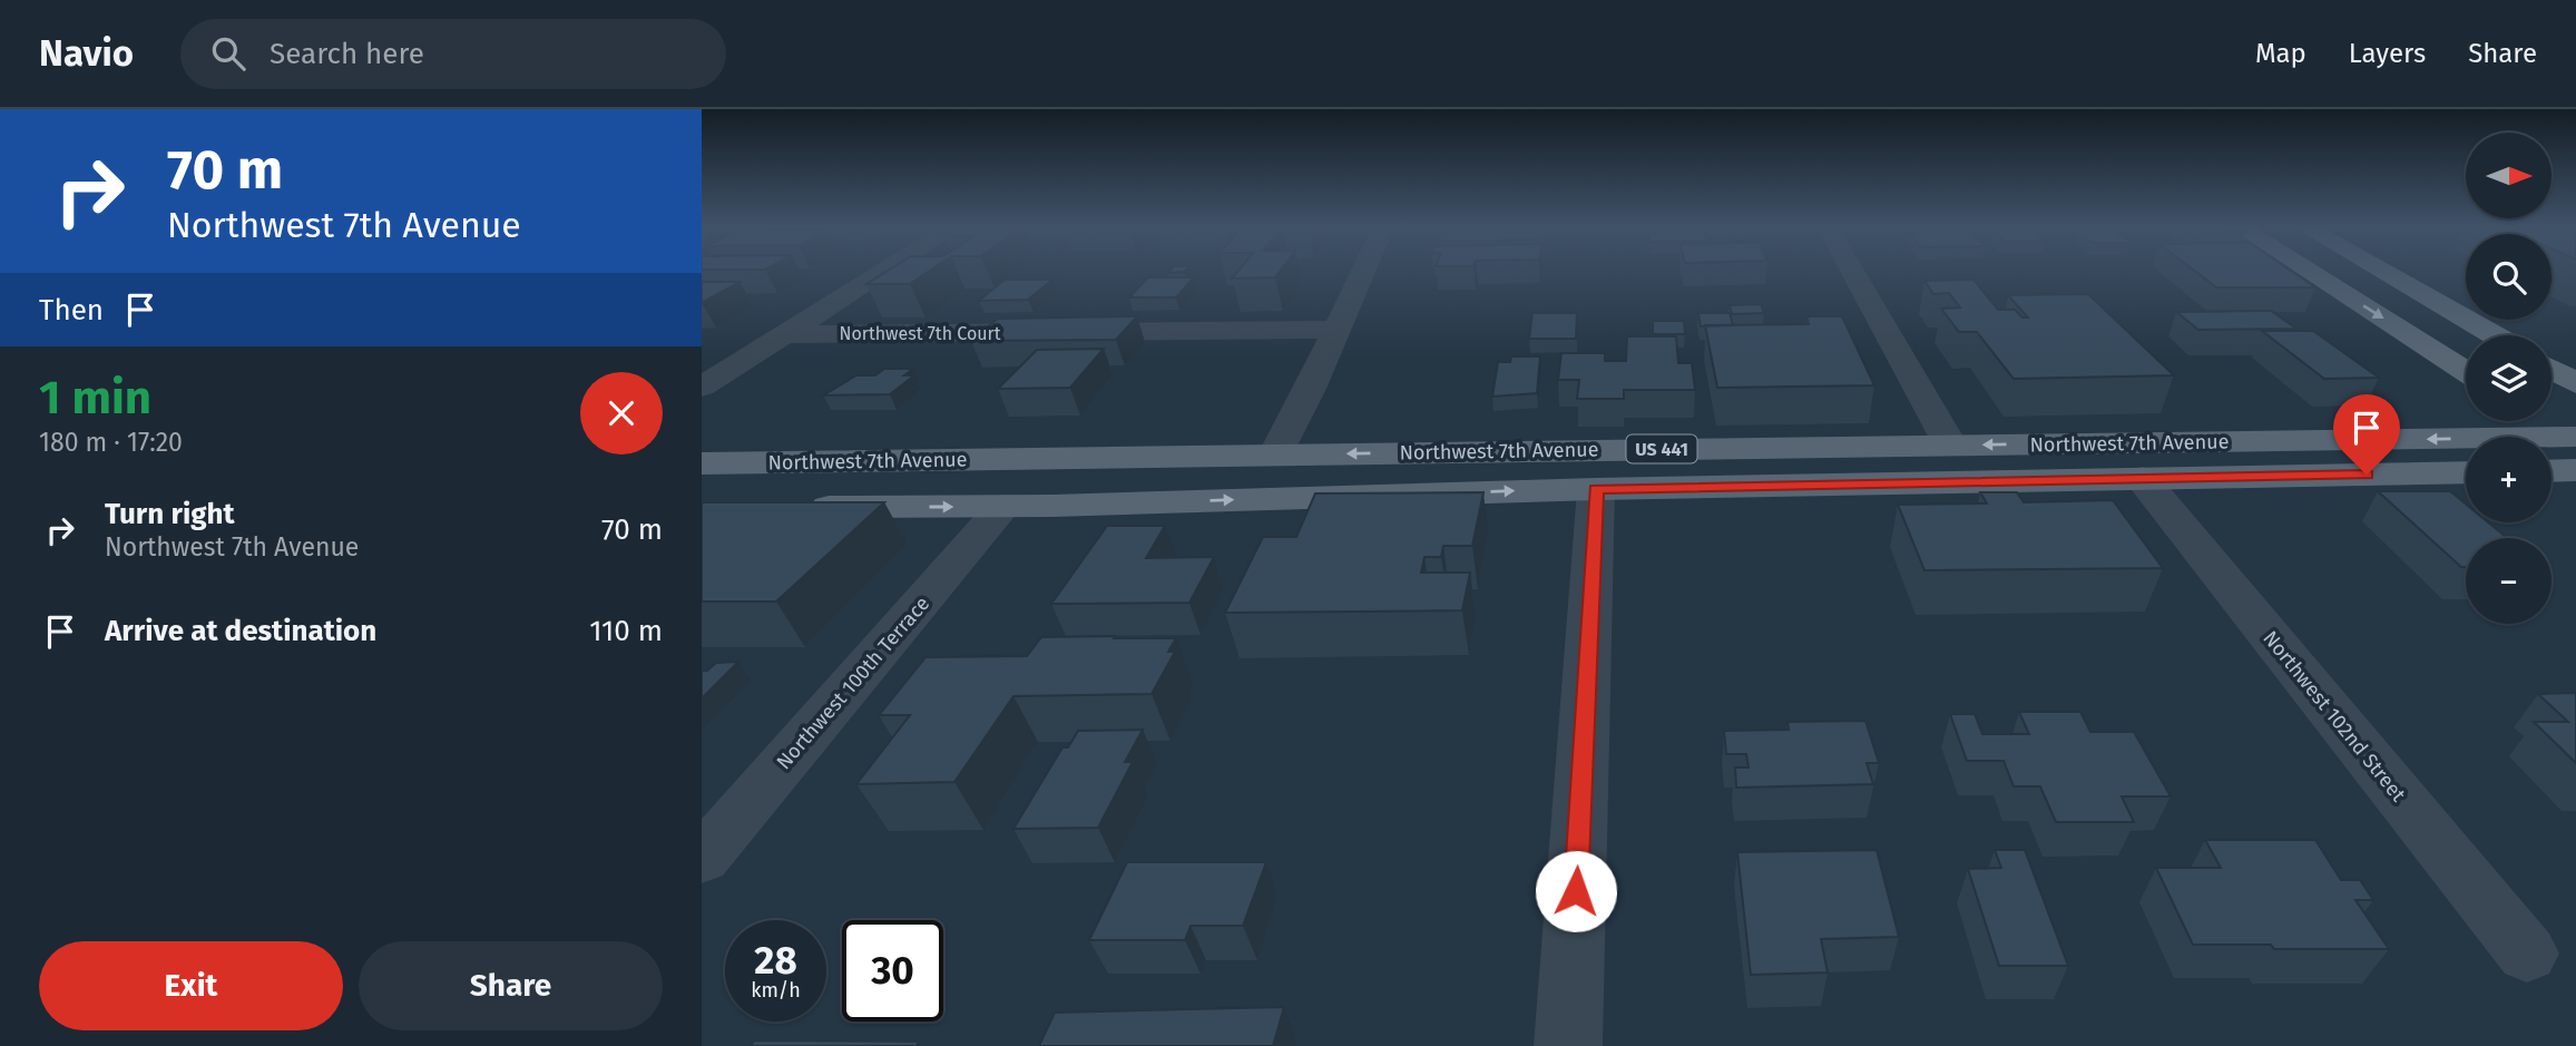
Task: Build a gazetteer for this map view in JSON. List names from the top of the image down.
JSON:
{
  "streets": {
    "main road": ["Northwest 7th Avenue", "US 441"],
    "street": ["Northwest 7th Court", "Northwest 100th Terrace", "Northwest 102nd Street"]
  },
  "crossings": [
    ["Northwest 7th Avenue", "Northwest 100th Terrace"],
    ["Northwest 7th Avenue", "Northwest 102nd Street"]
  ],
  "north": "right",
  "page": {
    "header": "Navio",
    "search": "Search here",
    "nav": ["Map", "Layers", "Share"],
    "turn": ["70 m", "Northwest 7th Avenue"],
    "map_buttons": ["+", "−"],
    "then": "Then",
    "heading": ["1 min", "180 m · 17:20"],
    "list": [
      {
        "name": "Turn right",
        "note": "Northwest 7th Avenue",
        "value": "70 m"
      },
      {
        "name": "Arrive at destination",
        "value": "110 m"
      }
    ],
    "speed": "28 km/h",
    "limit": "30",
    "buttons": ["Exit", "Share"]
  }
}
